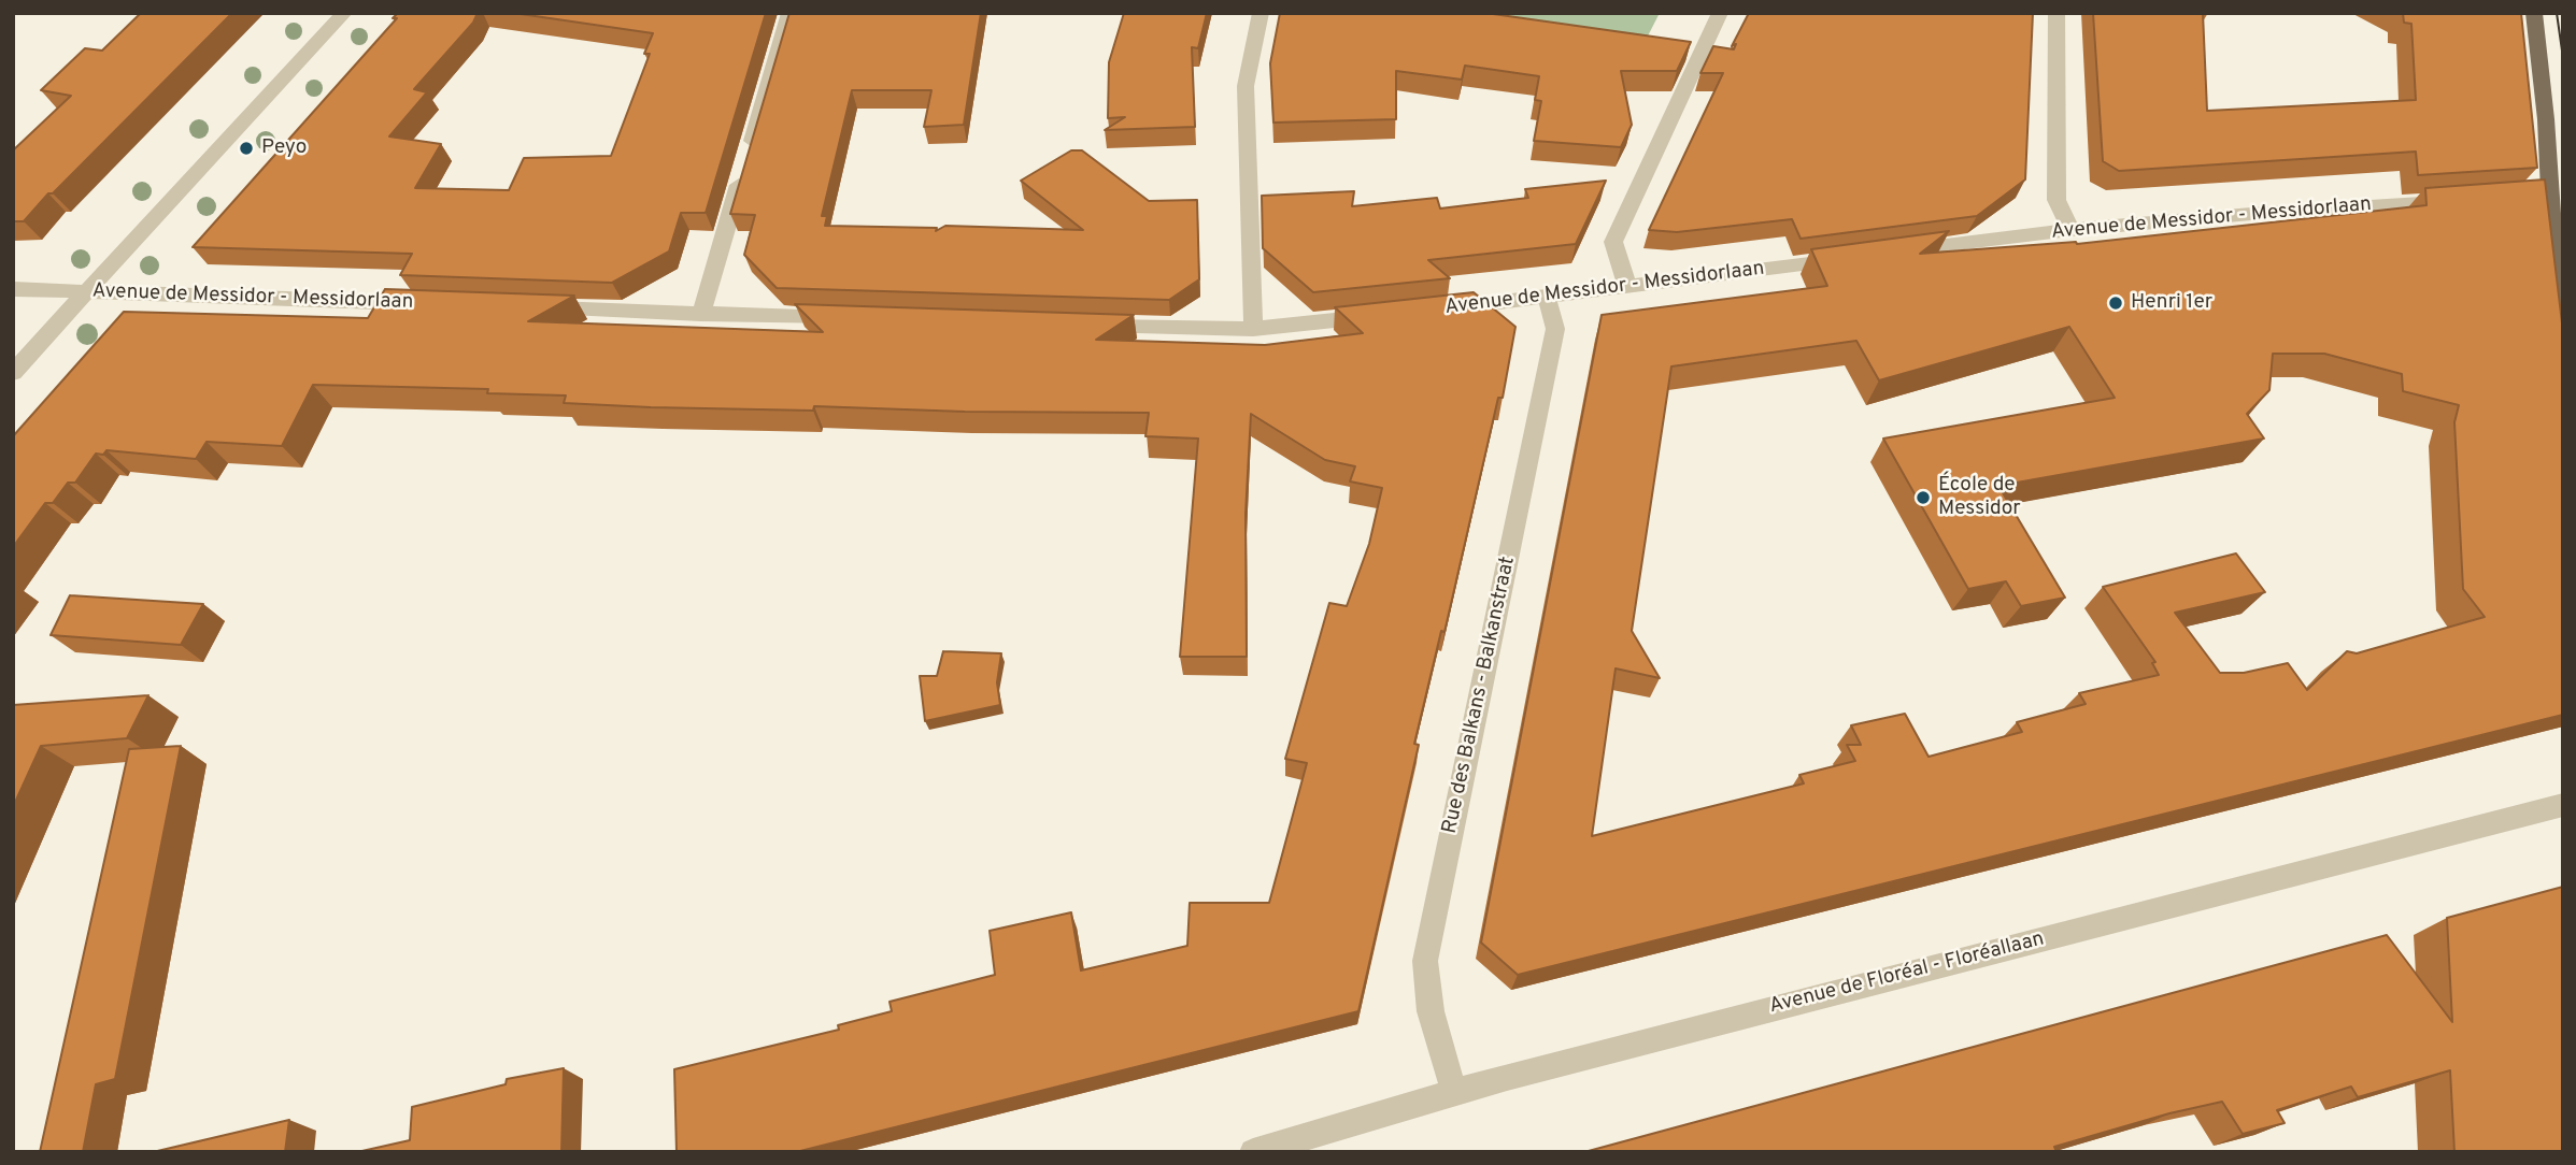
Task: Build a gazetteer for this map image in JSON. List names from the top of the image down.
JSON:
{
  "streets": {
    "street": ["Avenue de Messidor - Messidorlaan", "Rue des Balkans - Balkanstraat", "Avenue de Floréal - Floréallaan"]
  },
  "crossings": [
    ["Avenue de Messidor - Messidorlaan", "Rue des Balkans - Balkanstraat"],
    ["Rue des Balkans - Balkanstraat", "Avenue de Floréal - Floréallaan"]
  ],
  "places": ["Peyo", "Henri 1er", "École de Messidor"]
}
